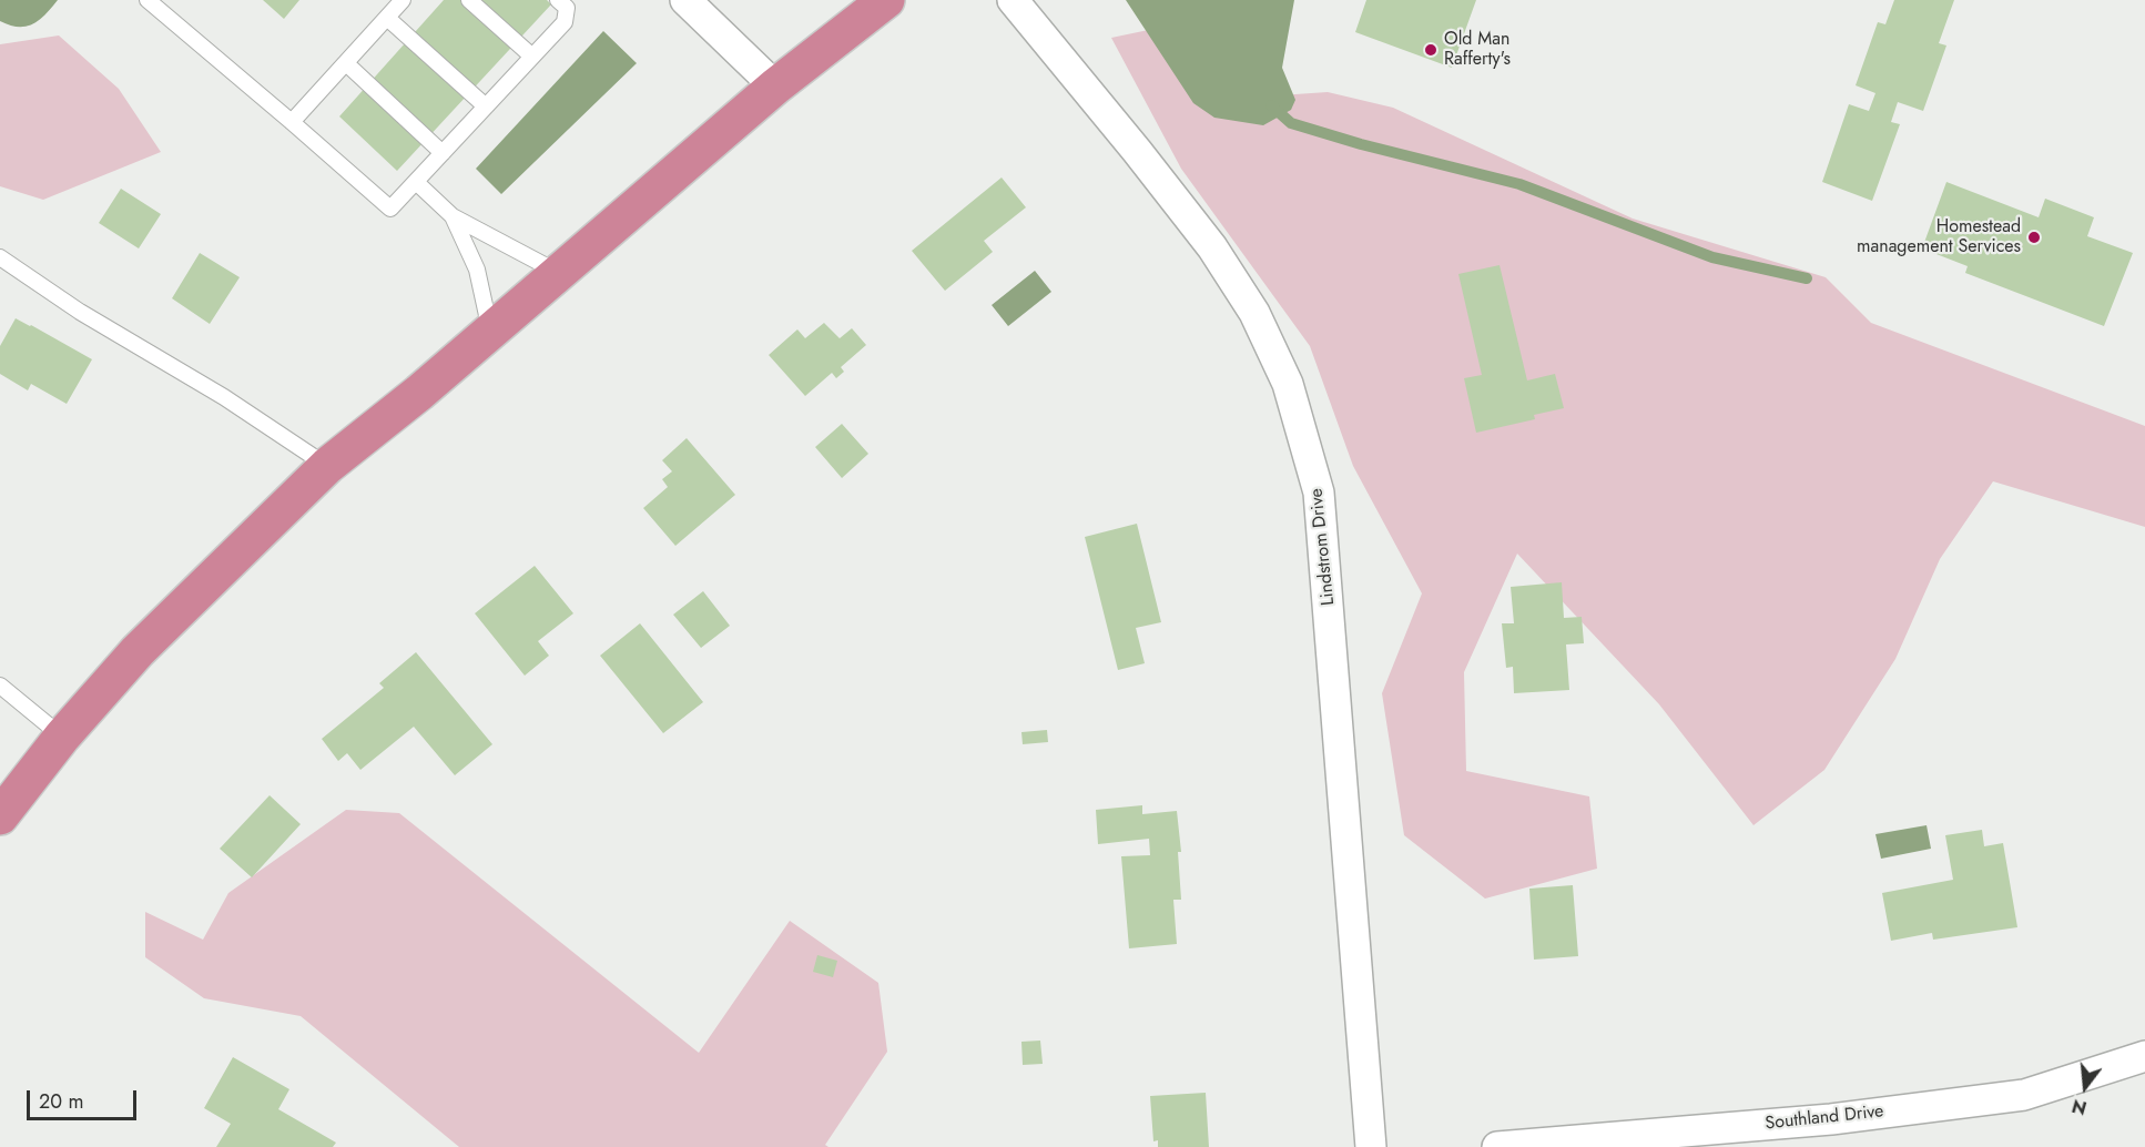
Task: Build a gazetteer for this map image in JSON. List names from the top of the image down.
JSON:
{
  "streets": {
    "street": ["Lindstrom Drive", "Southland Drive"]
  },
  "places": ["Old Man Rafferty's", "Homestead management Services"],
  "scale_bar": "20 m",
  "north": "bottom"
}
